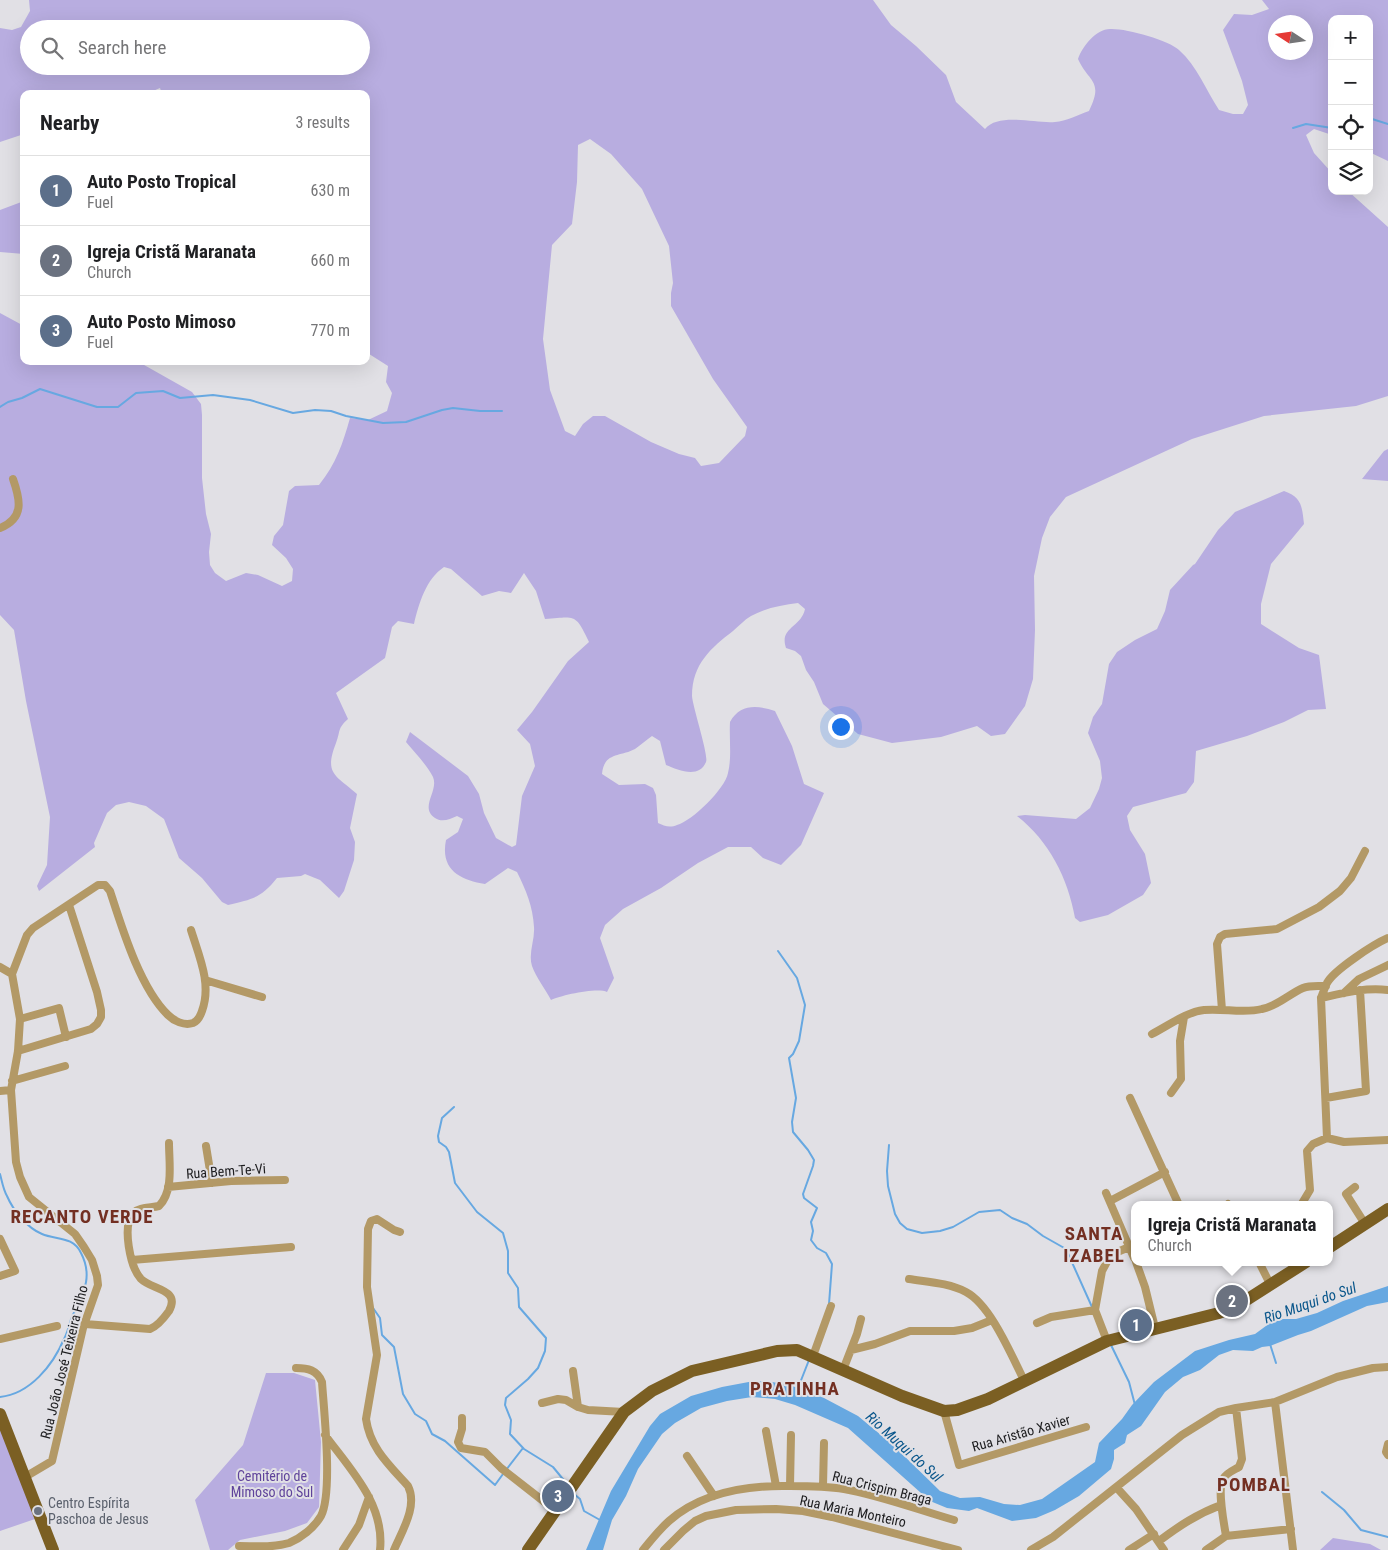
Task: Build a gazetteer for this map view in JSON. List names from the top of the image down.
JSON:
{
  "streets": {
    "street": [
      "Rua Bem-Te-Vi",
      "Rua João José Teixeira Filho",
      "Rua Aristão Xavier",
      "Rua Crispim Braga",
      "Rua Maria Monteiro"
    ]
  },
  "districts": [
    "RECANTO VERDE",
    "SANTA IZABEL",
    "PRATINHA",
    "POMBAL"
  ],
  "water": ["Rio Muqui do Sul"],
  "parks": ["Cemitério de Mimoso do Sul"],
  "places": ["Centro Espírita Paschoa de Jesus"],
  "north": "left",
  "page": {
    "map_buttons": ["+", "−"],
    "search": "Search here",
    "heading": ["Nearby", "3 results"],
    "list": [
      {
        "mark": "1",
        "name": "Auto Posto Tropical",
        "note": "Fuel",
        "value": "630 m"
      },
      {
        "mark": "2",
        "name": "Igreja Cristã Maranata",
        "note": "Church",
        "value": "660 m"
      },
      {
        "mark": "3",
        "name": "Auto Posto Mimoso",
        "note": "Fuel",
        "value": "770 m"
      }
    ],
    "popup": ["Igreja Cristã Maranata", "Church"],
    "pins": ["2", "1", "3"]
  }
}
